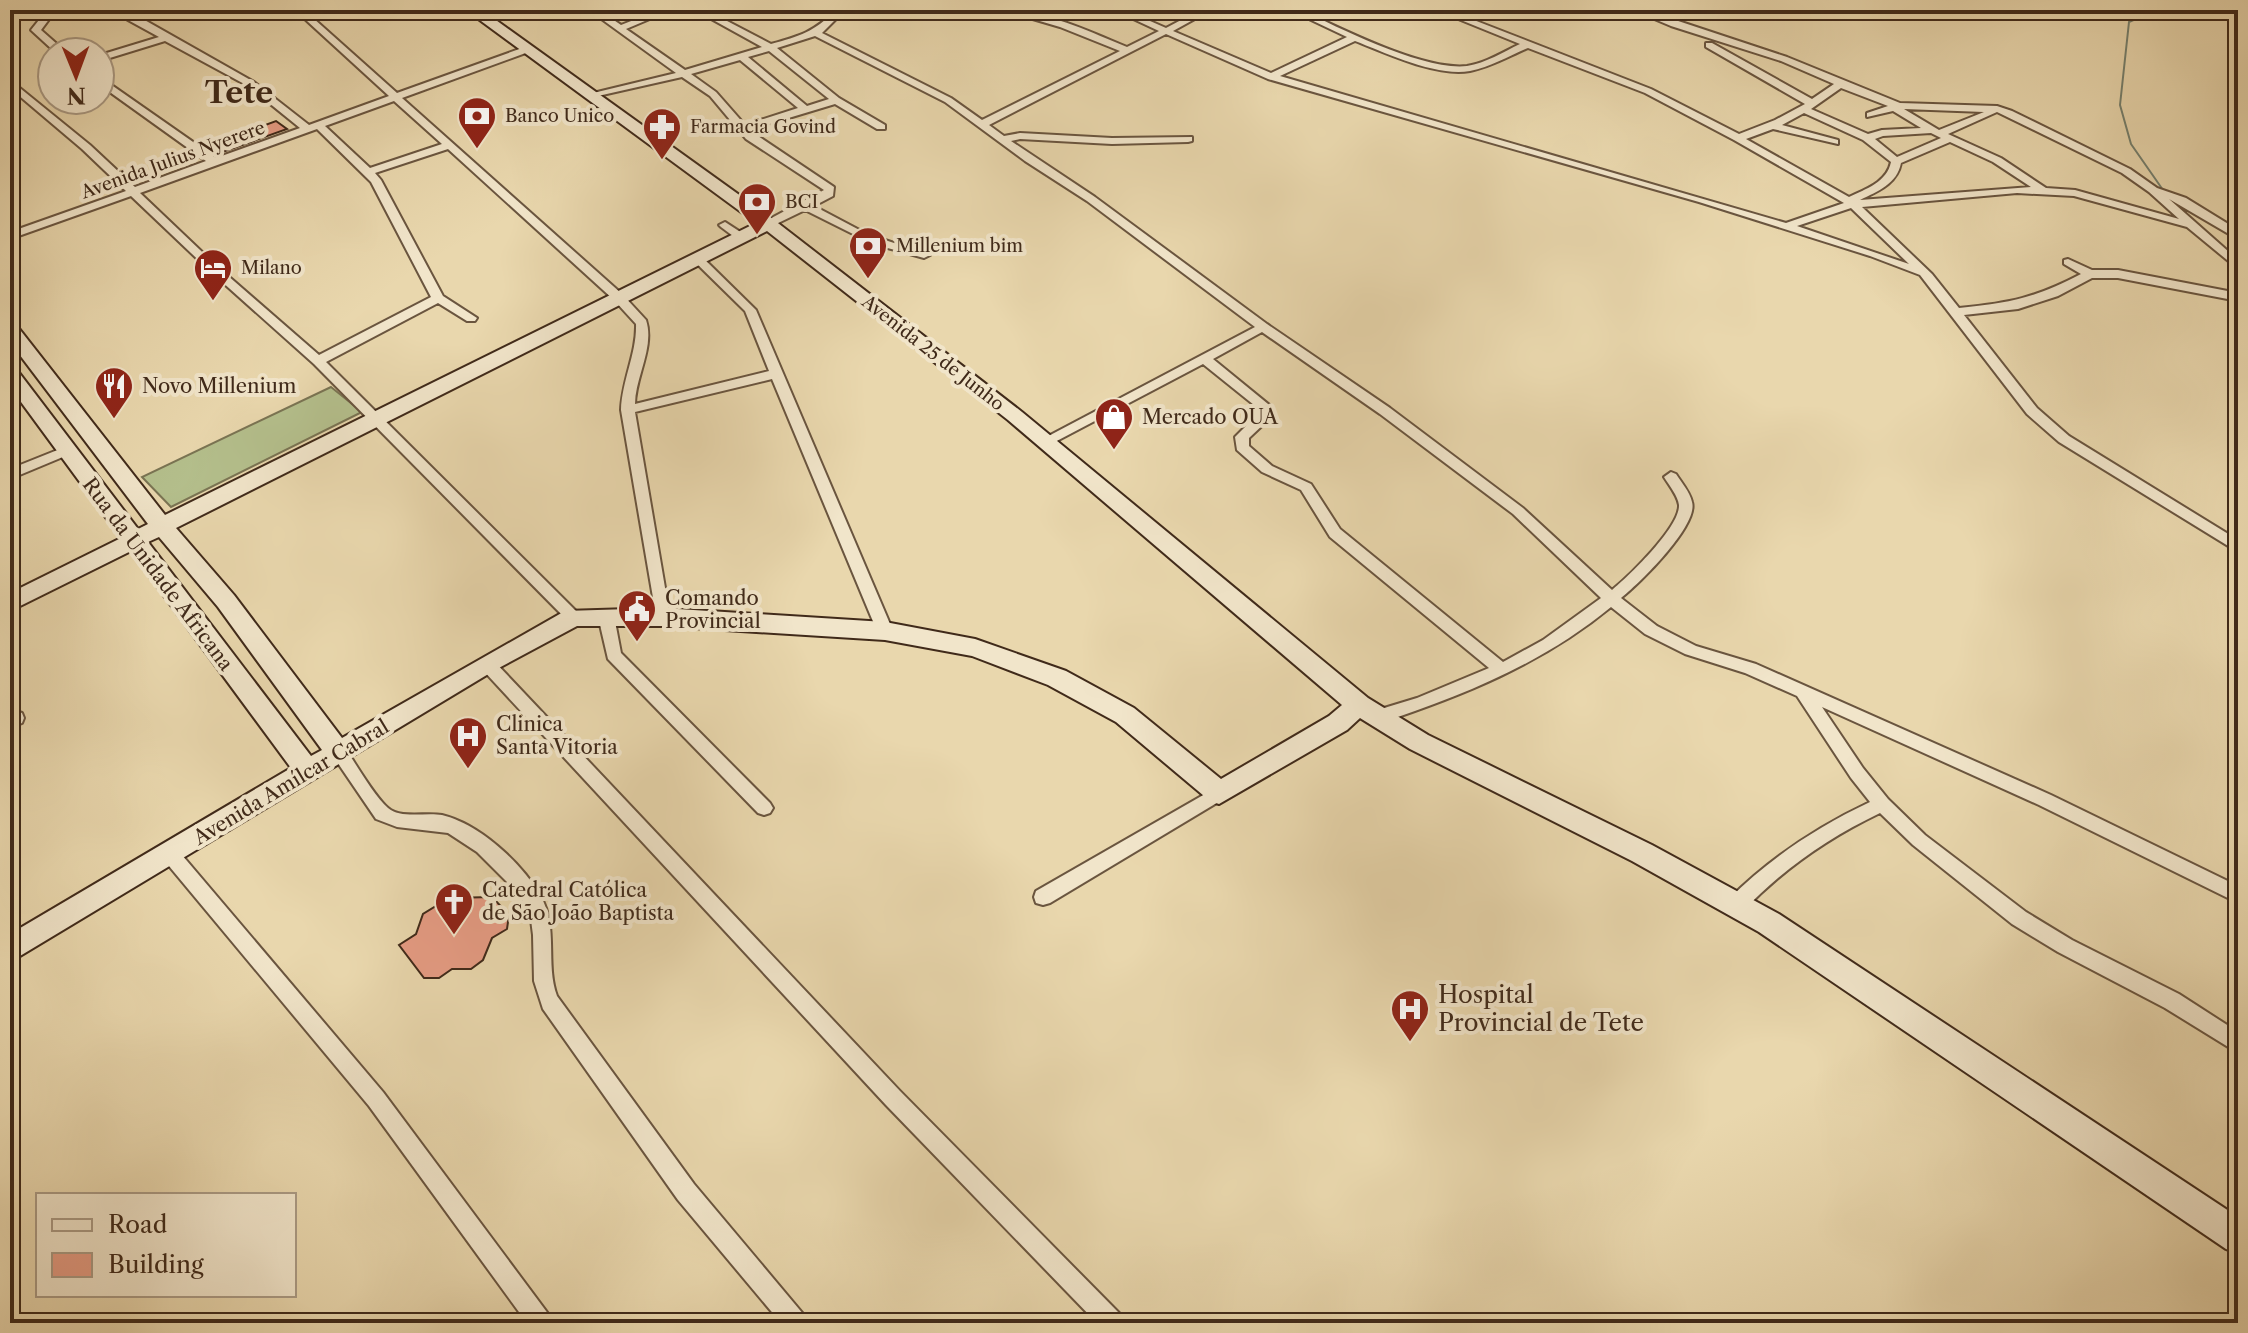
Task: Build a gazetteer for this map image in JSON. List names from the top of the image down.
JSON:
{
  "streets": {
    "street": [
      "Avenida Julius Nyerere",
      "Avenida 25 de Junho",
      "Rua da Unidade Africana",
      "Avenida Amílcar Cabral"
    ]
  },
  "crossings": [
    ["Avenida Julius Nyerere", "Avenida 25 de Junho"],
    ["Rua da Unidade Africana", "Avenida Amílcar Cabral"]
  ],
  "districts": ["Tete"],
  "places": {
    "bank": ["Banco Unico", "BCI", "Millenium bim"],
    "pharmacy": ["Farmacia Govind"],
    "hotel": ["Milano"],
    "restaurant": ["Novo Millenium"],
    "shop": ["Mercado OUA"],
    "public building": ["Comando Provincial"],
    "hospital": ["Clinica Santa Vitoria", "Hospital Provincial de Tete"],
    "church": ["Catedral Católica de São João Baptista"]
  },
  "legend": ["Road", "Building"],
  "north": "bottom"
}
